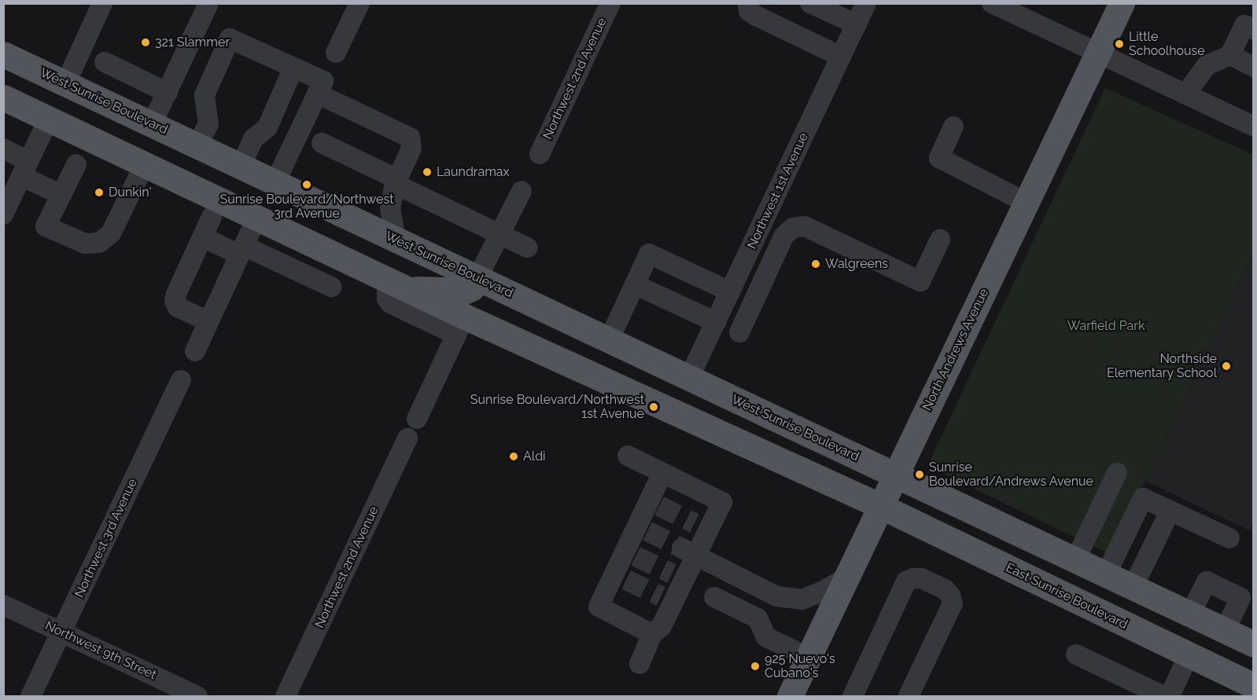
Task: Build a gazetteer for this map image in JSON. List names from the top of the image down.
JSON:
{
  "streets": {
    "main road": ["West Sunrise Boulevard", "North Andrews Avenue", "East Sunrise Boulevard"],
    "street": [
      "Northwest 2nd Avenue",
      "Northwest 1st Avenue",
      "Northwest 3rd Avenue",
      "Northwest 9th Street"
    ]
  },
  "crossings": [
    ["West Sunrise Boulevard", "Northwest 1st Avenue"],
    ["West Sunrise Boulevard", "North Andrews Avenue"],
    ["North Andrews Avenue", "East Sunrise Boulevard"],
    ["Northwest 3rd Avenue", "Northwest 9th Street"]
  ],
  "parks": ["Warfield Park"],
  "places": [
    "321 Slammer",
    "Little Schoolhouse",
    "Laundramax",
    "Sunrise Boulevard/Northwest 3rd Avenue",
    "Dunkin'",
    "Walgreens",
    "Northside Elementary School",
    "Sunrise Boulevard/Northwest 1st Avenue",
    "Aldi",
    "Sunrise Boulevard/Andrews Avenue",
    "925 Nuevo's Cubano's"
  ]
}
